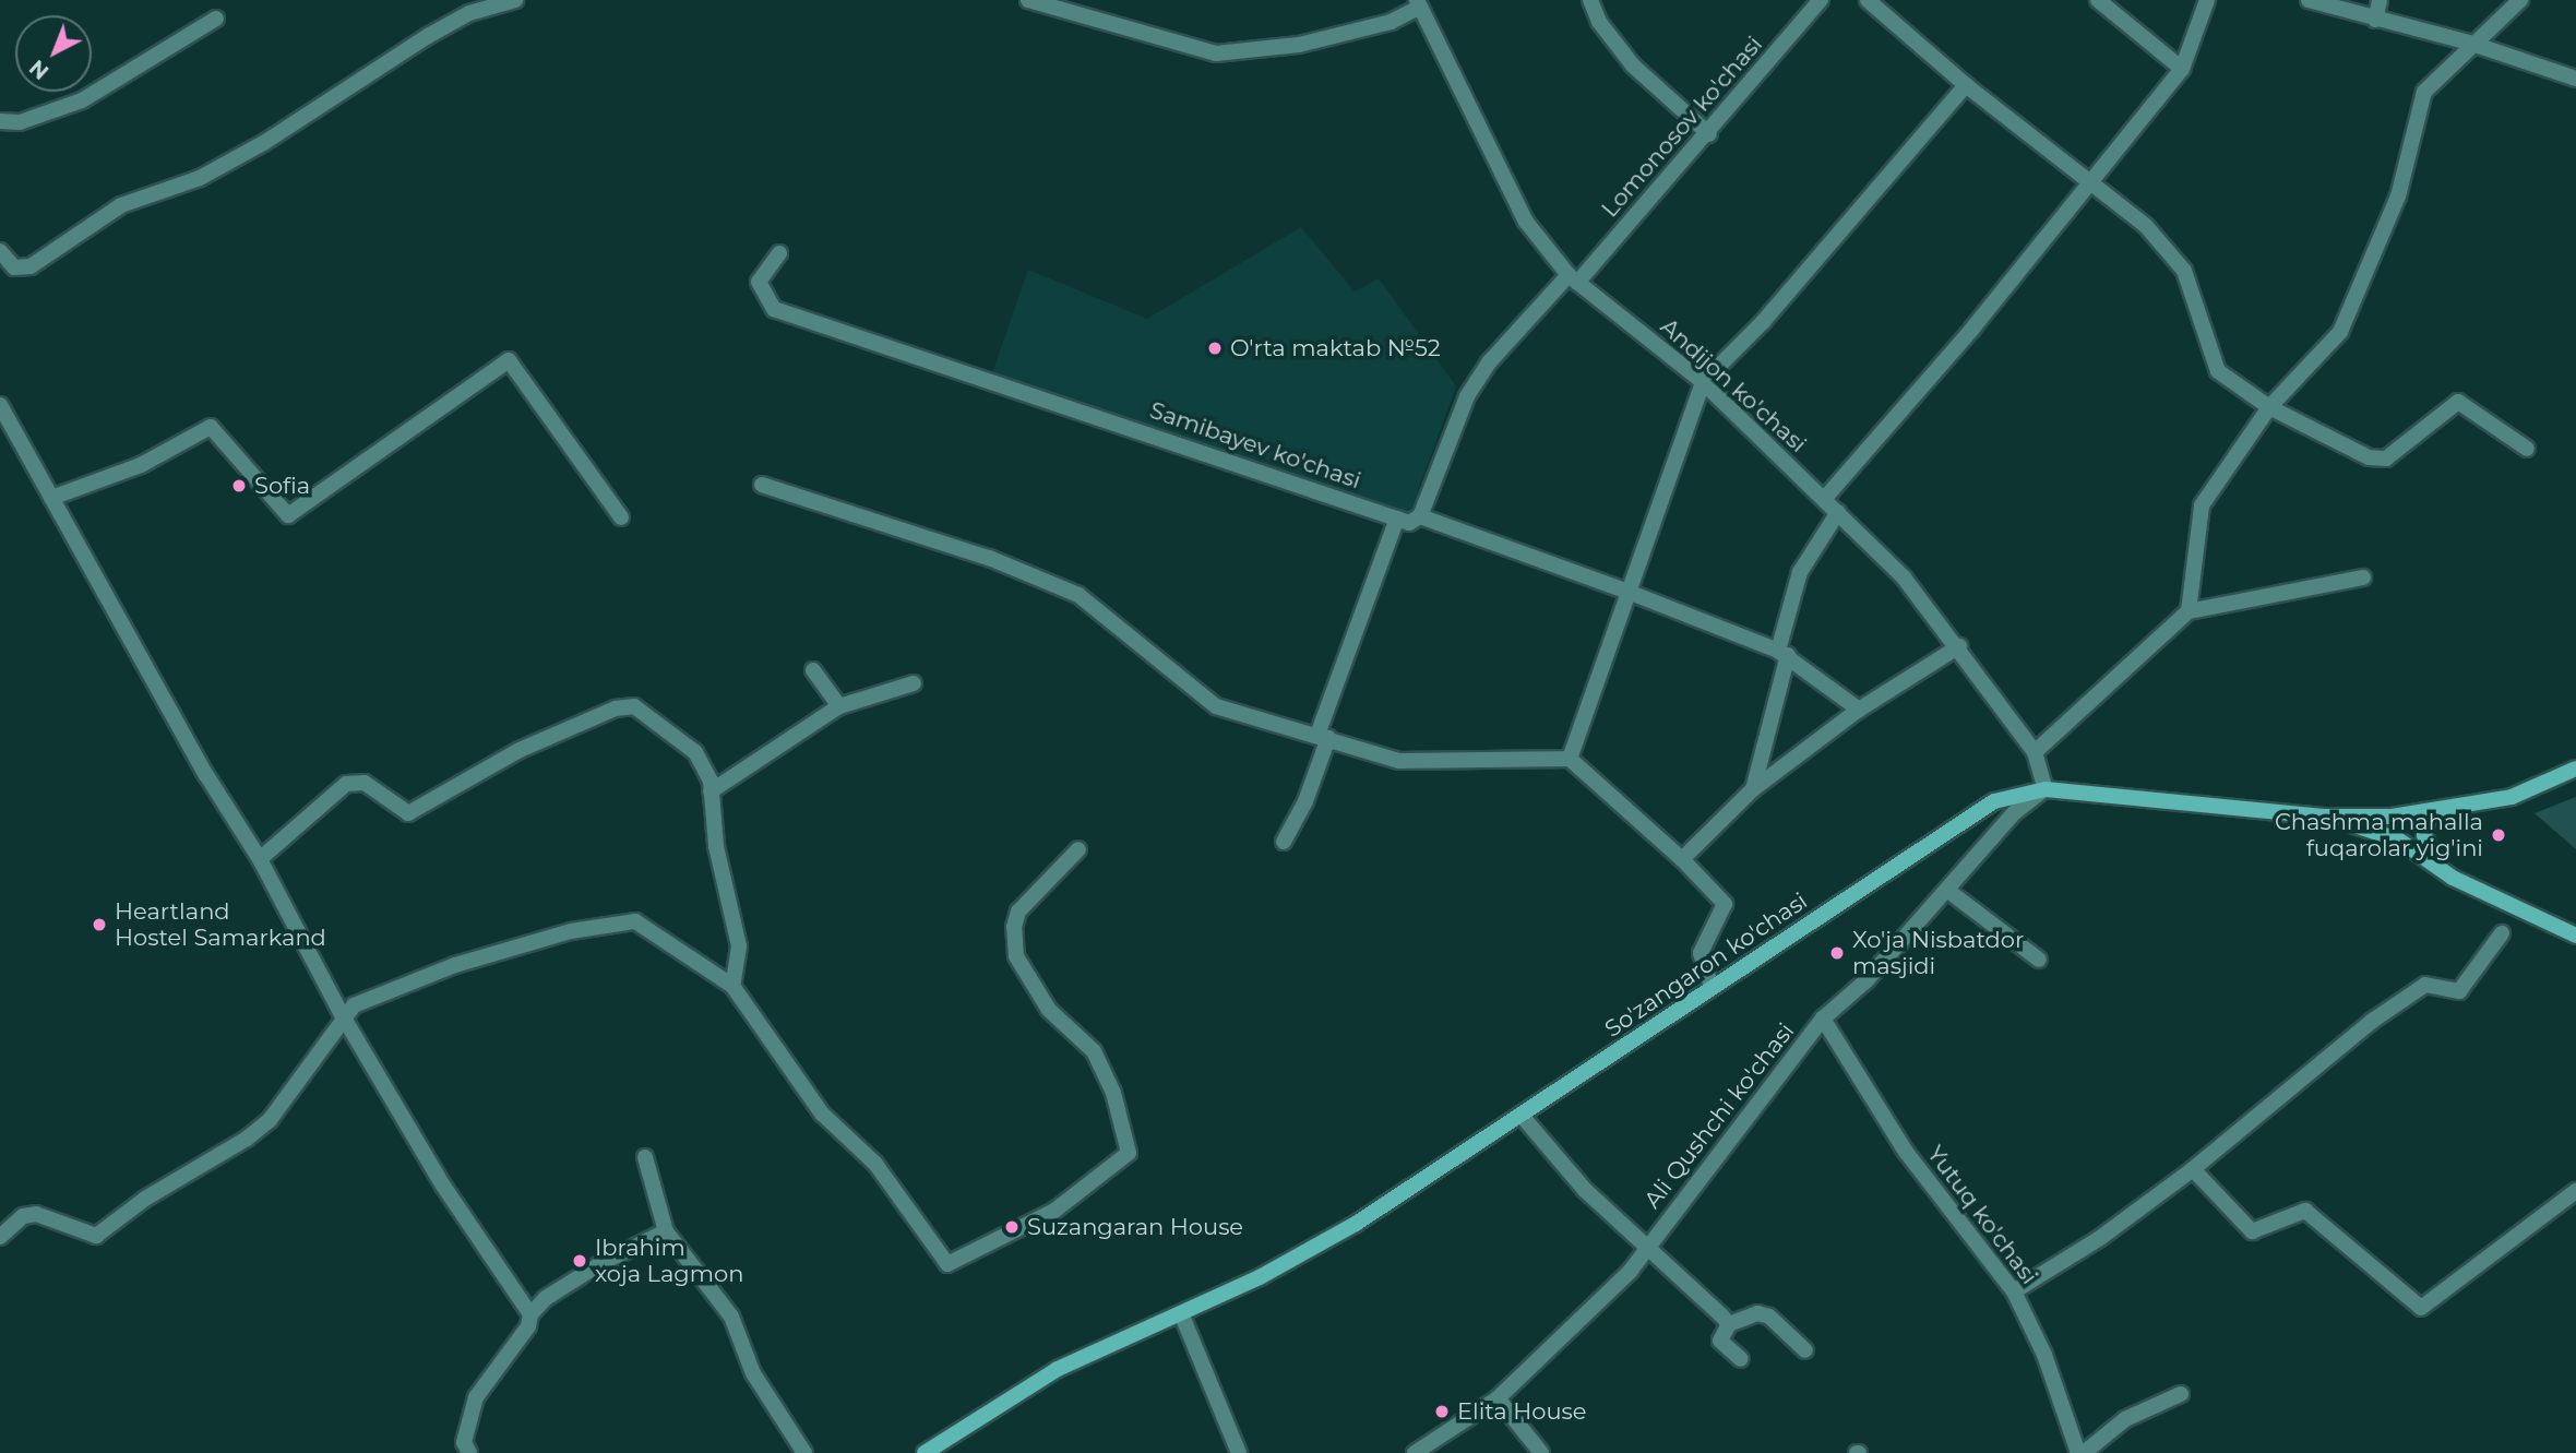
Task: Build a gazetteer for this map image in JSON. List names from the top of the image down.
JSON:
{
  "streets": {
    "main road": ["So'zangaron ko'chasi"],
    "street": [
      "Lomonosov ko'chasi",
      "Andijon ko'chasi",
      "Samibayev ko'chasi",
      "Ali Qushchi ko'chasi",
      "Yutuq ko'chasi"
    ]
  },
  "crossings": [
    ["Lomonosov ko'chasi", "Andijon ko'chasi"],
    ["Lomonosov ko'chasi", "Samibayev ko'chasi"],
    ["Andijon ko'chasi", "So'zangaron ko'chasi"],
    ["Andijon ko'chasi", "Ali Qushchi ko'chasi"],
    ["So'zangaron ko'chasi", "Ali Qushchi ko'chasi"],
    ["Ali Qushchi ko'chasi", "Yutuq ko'chasi"]
  ],
  "places": [
    "O'rta maktab №52",
    "Sofia",
    "Chashma mahalla fuqarolar yig'ini",
    "Heartland Hostel Samarkand",
    "Xo'ja Nisbatdor masjidi",
    "Suzangaran House",
    "Ibrahim xoja Lagmon",
    "Elita House"
  ],
  "north": "bottom left"
}
